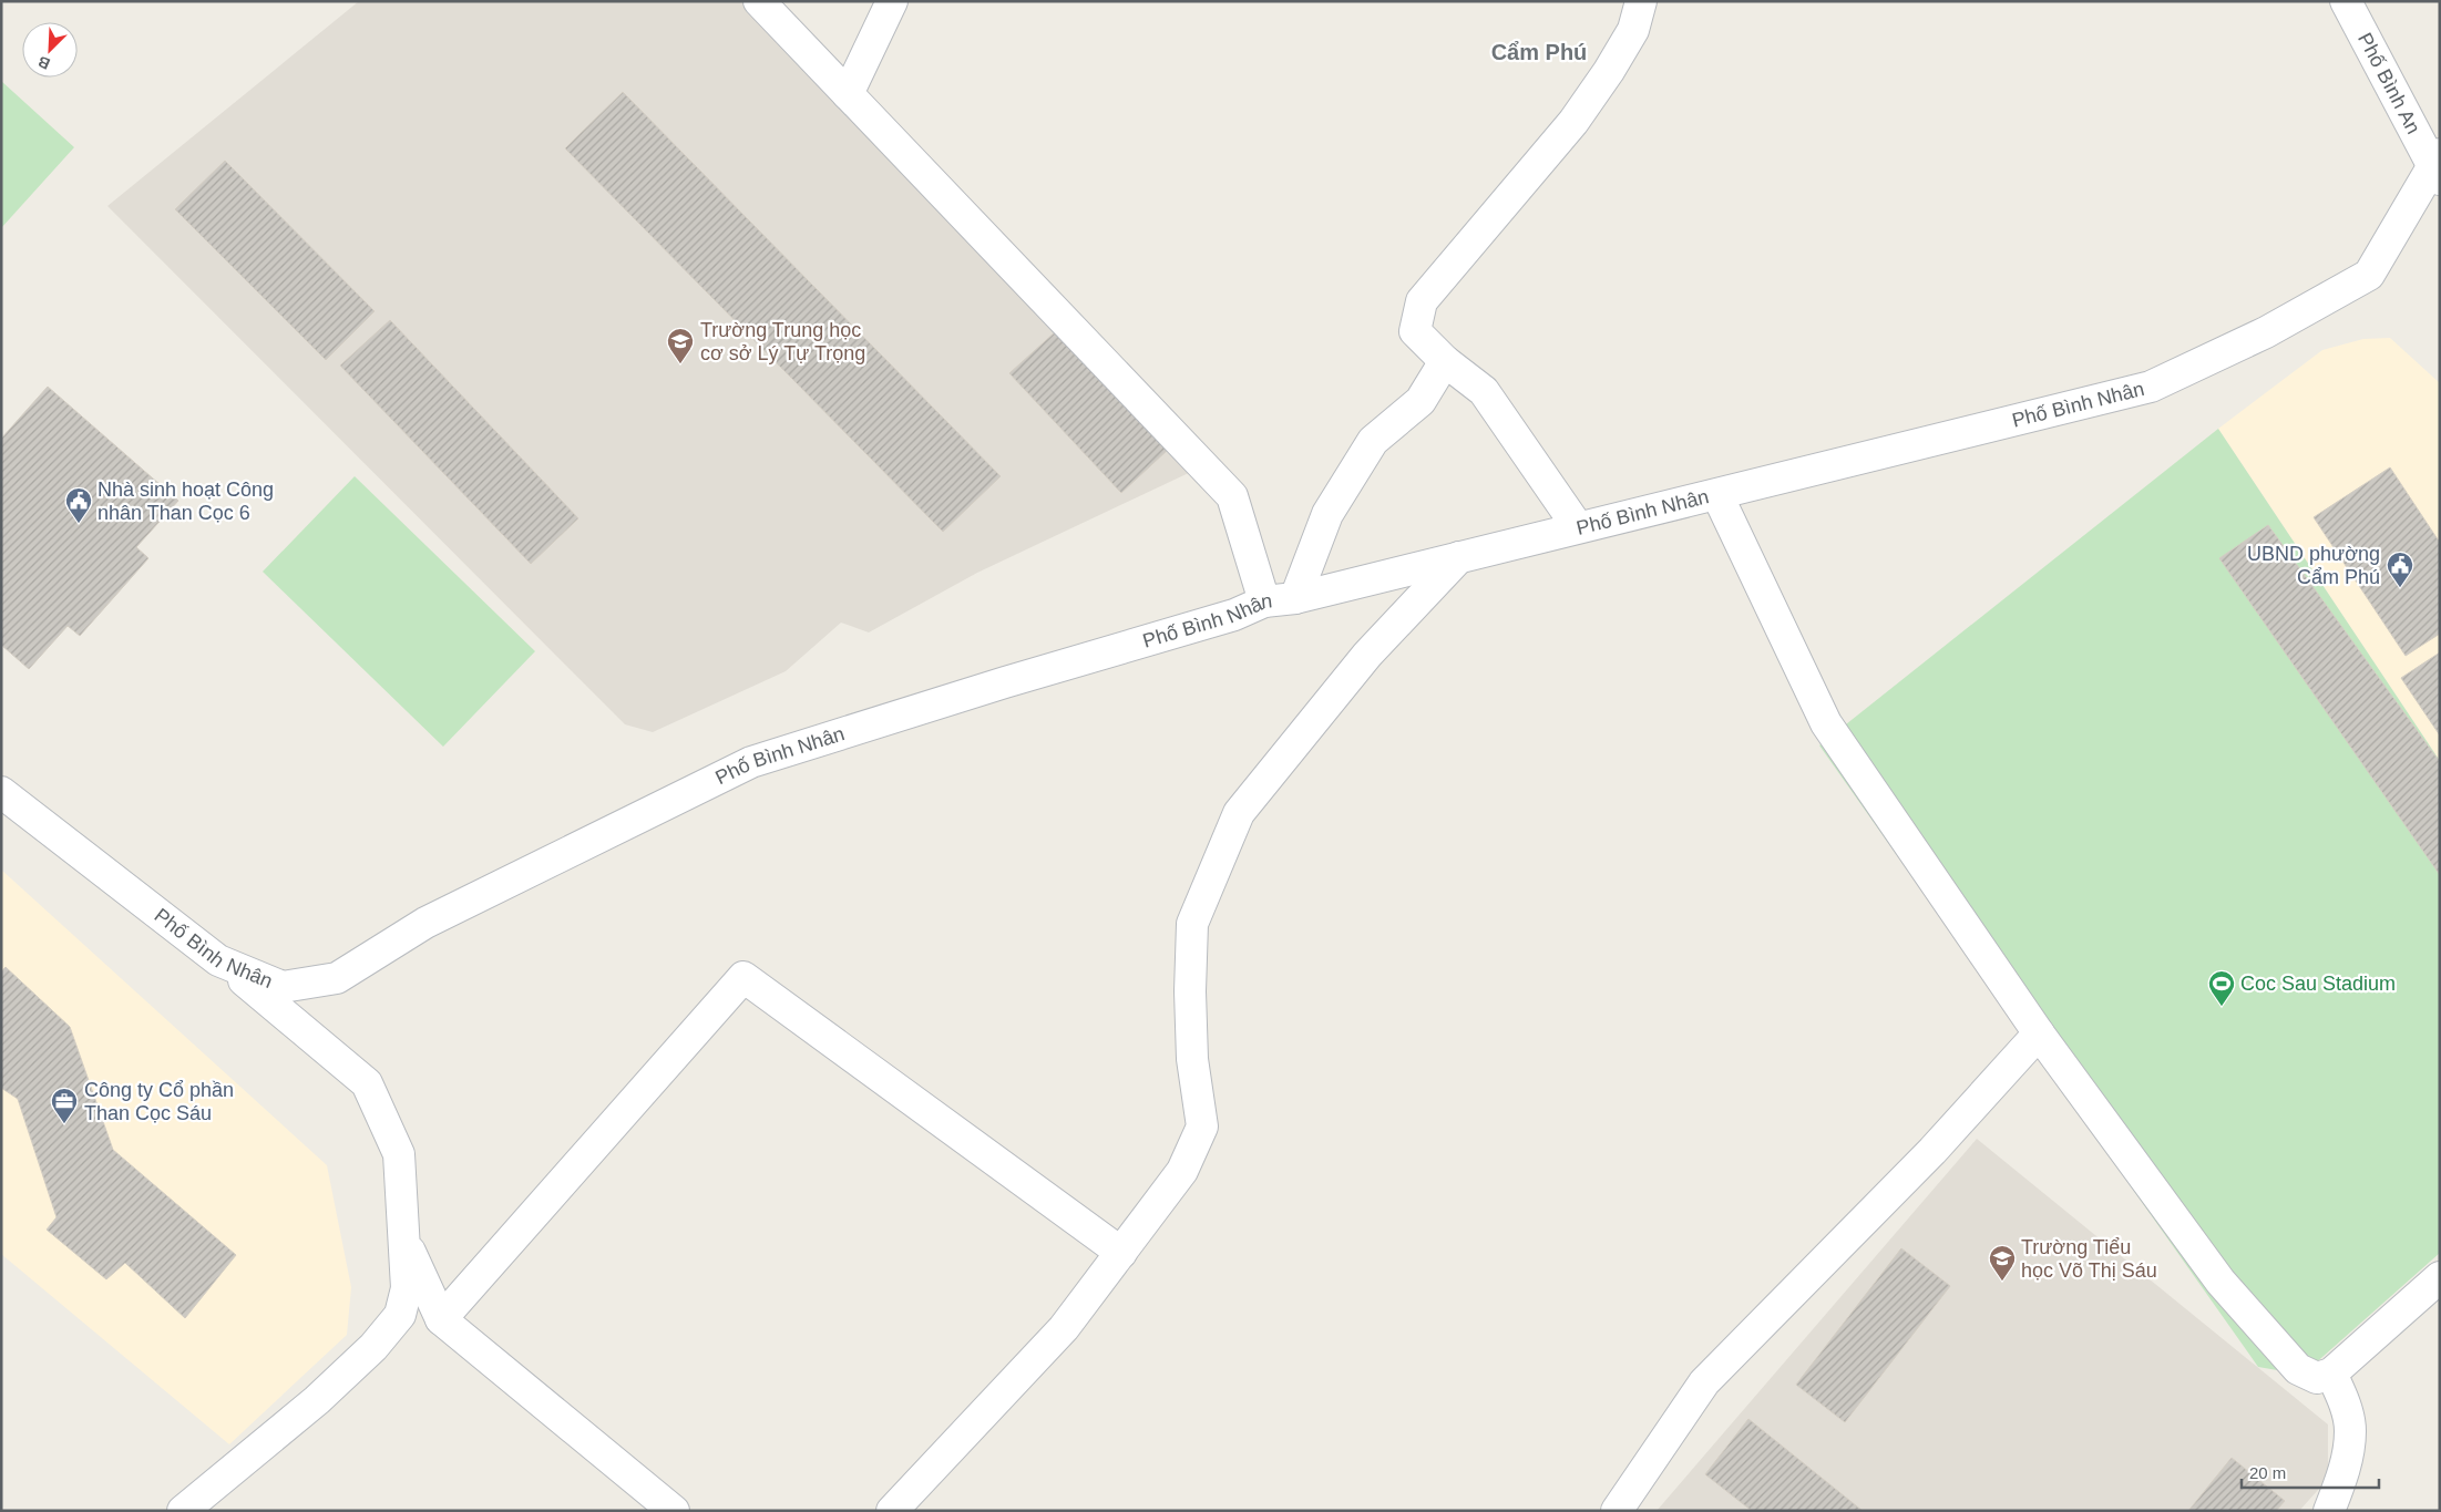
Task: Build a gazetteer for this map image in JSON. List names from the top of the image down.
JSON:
{
  "streets": {
    "street": ["Phố Bình An", "Phố Bình Nhân"]
  },
  "crossings": [
    ["Phố Bình An", "Phố Bình Nhân"]
  ],
  "districts": ["Cẩm Phú"],
  "places": {
    "school or university": ["Trường Trung học cơ sở Lý Tự Trọng", "Trường Tiểu học Võ Thị Sáu"],
    "public building": ["Nhà sinh hoạt Công nhân Than Cọc 6", "UBND phường Cẩm Phú"],
    "sports": ["Coc Sau Stadium"],
    "office": ["Công ty Cổ phần Than Cọc Sáu"]
  },
  "scale_bar": "20 m",
  "north": "bottom left"
}
